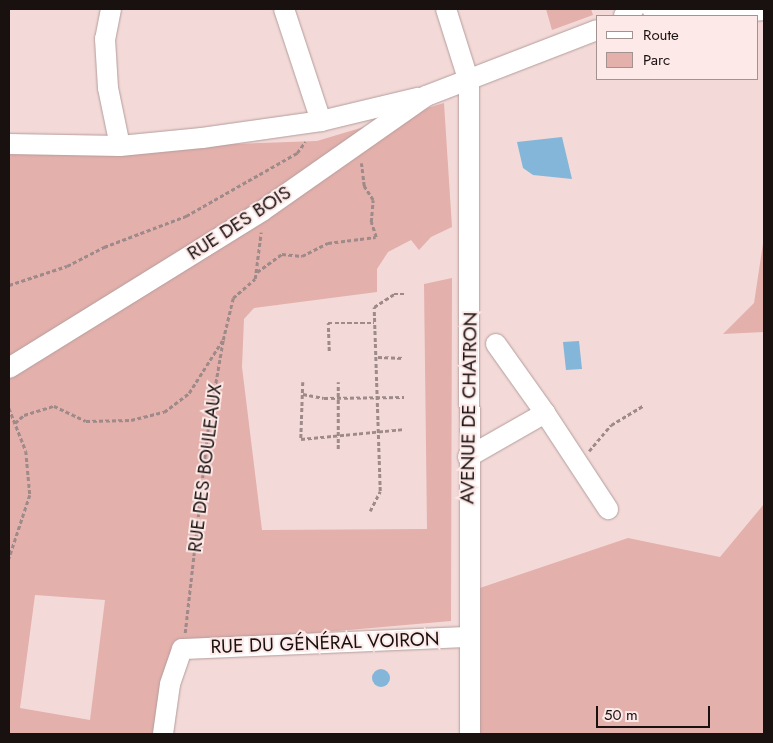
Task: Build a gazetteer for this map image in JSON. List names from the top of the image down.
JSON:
{
  "streets": {
    "street": ["RUE DES BOIS", "AVENUE DE CHATRON", "RUE DU GÉNÉRAL VOIRON"],
    "path": ["RUE DES BOULEAUX"]
  },
  "crossings": [
    ["RUE DES BOIS", "AVENUE DE CHATRON"],
    ["RUE DES BOIS", "RUE DES BOULEAUX"],
    ["AVENUE DE CHATRON", "RUE DU GÉNÉRAL VOIRON"],
    ["RUE DES BOULEAUX", "RUE DU GÉNÉRAL VOIRON"]
  ],
  "legend": ["Route", "Parc"],
  "scale_bar": "50 m"
}
